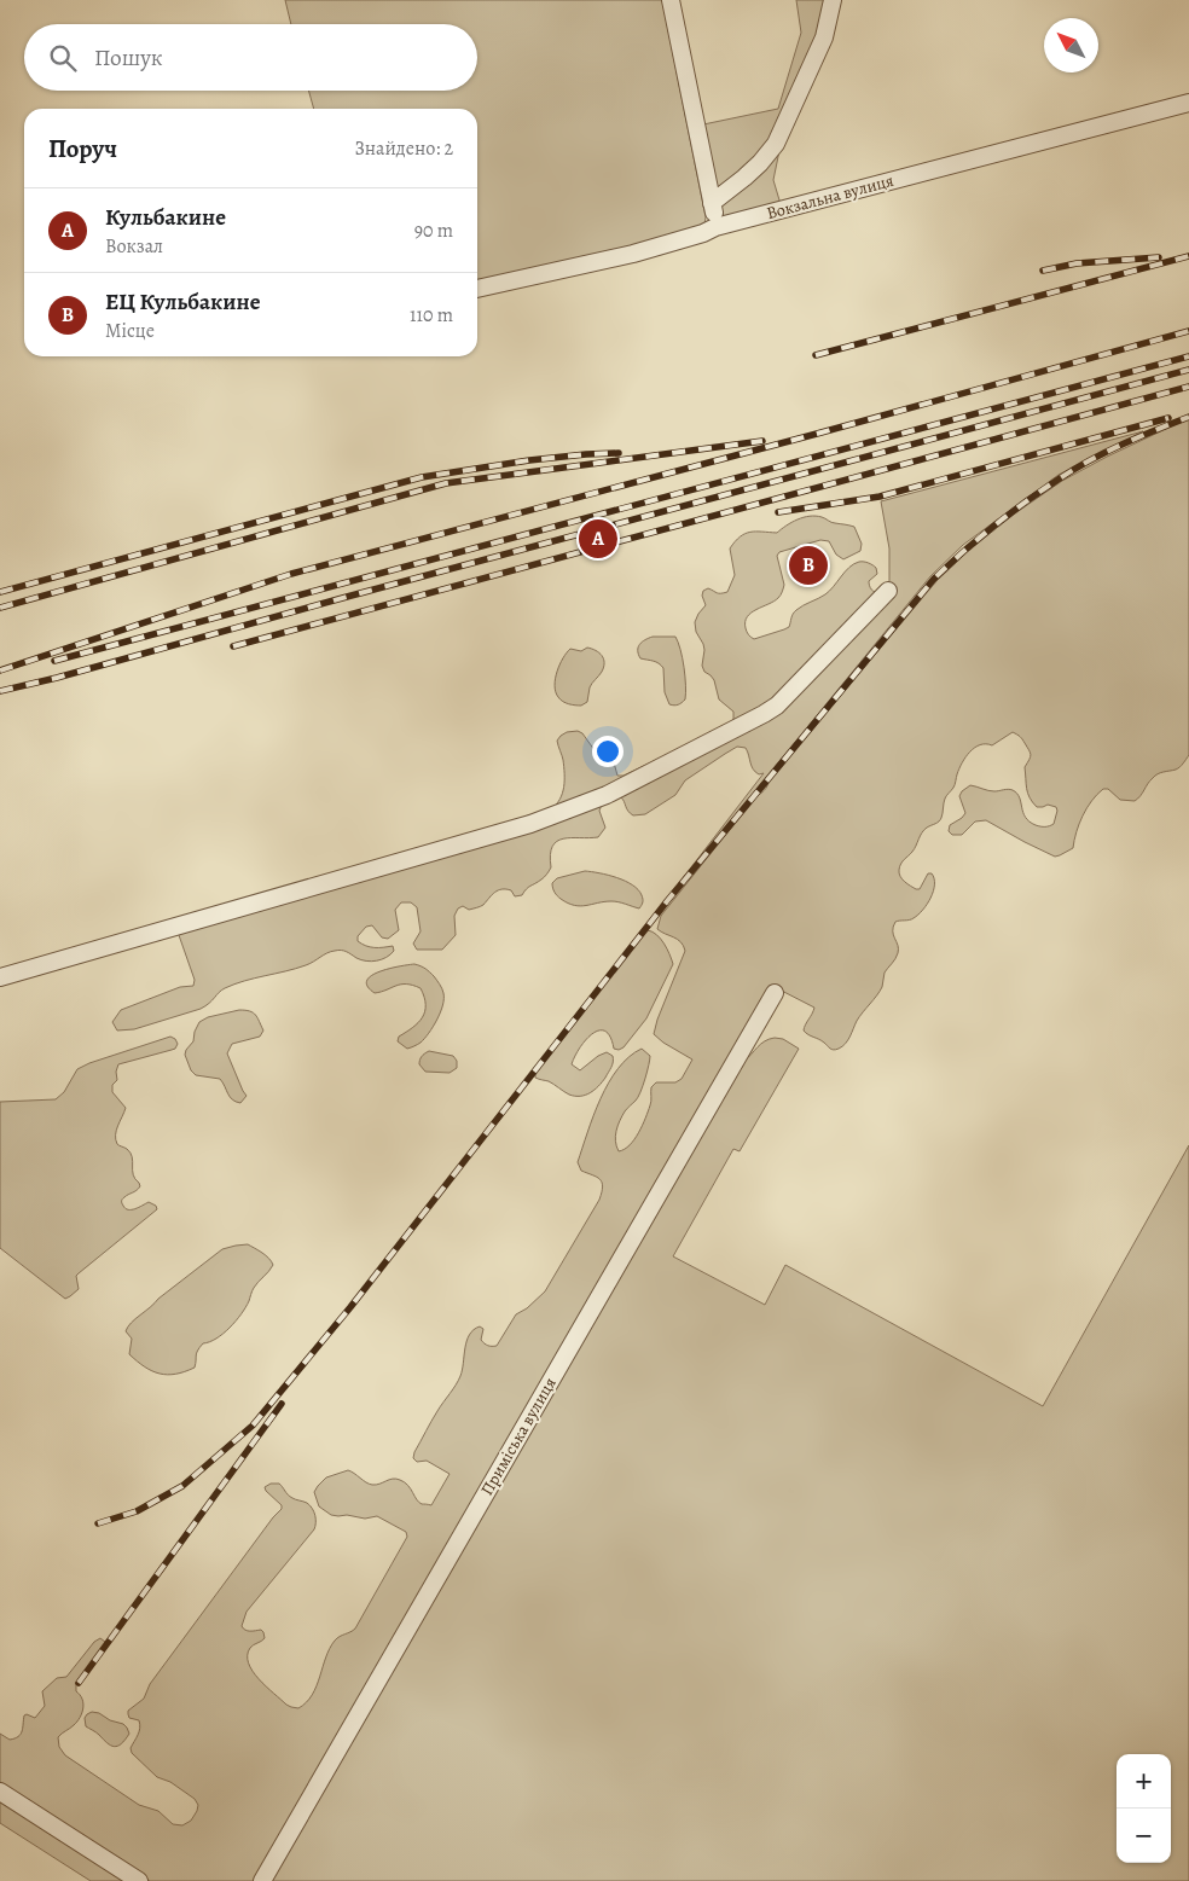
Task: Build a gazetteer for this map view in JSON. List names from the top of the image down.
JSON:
{
  "streets": {
    "street": ["Вокзальна вулиця", "Приміська вулиця"]
  },
  "north": "top left",
  "page": {
    "search": "Пошук",
    "heading": ["Поруч", "Знайдено: 2"],
    "list": [
      {
        "mark": "A",
        "name": "Кульбакине",
        "note": "Вокзал",
        "value": "90 m"
      },
      {
        "mark": "B",
        "name": "ЕЦ Кульбакине",
        "note": "Місце",
        "value": "110 m"
      }
    ],
    "pins": ["A", "B"],
    "map_buttons": ["+", "−"]
  }
}
